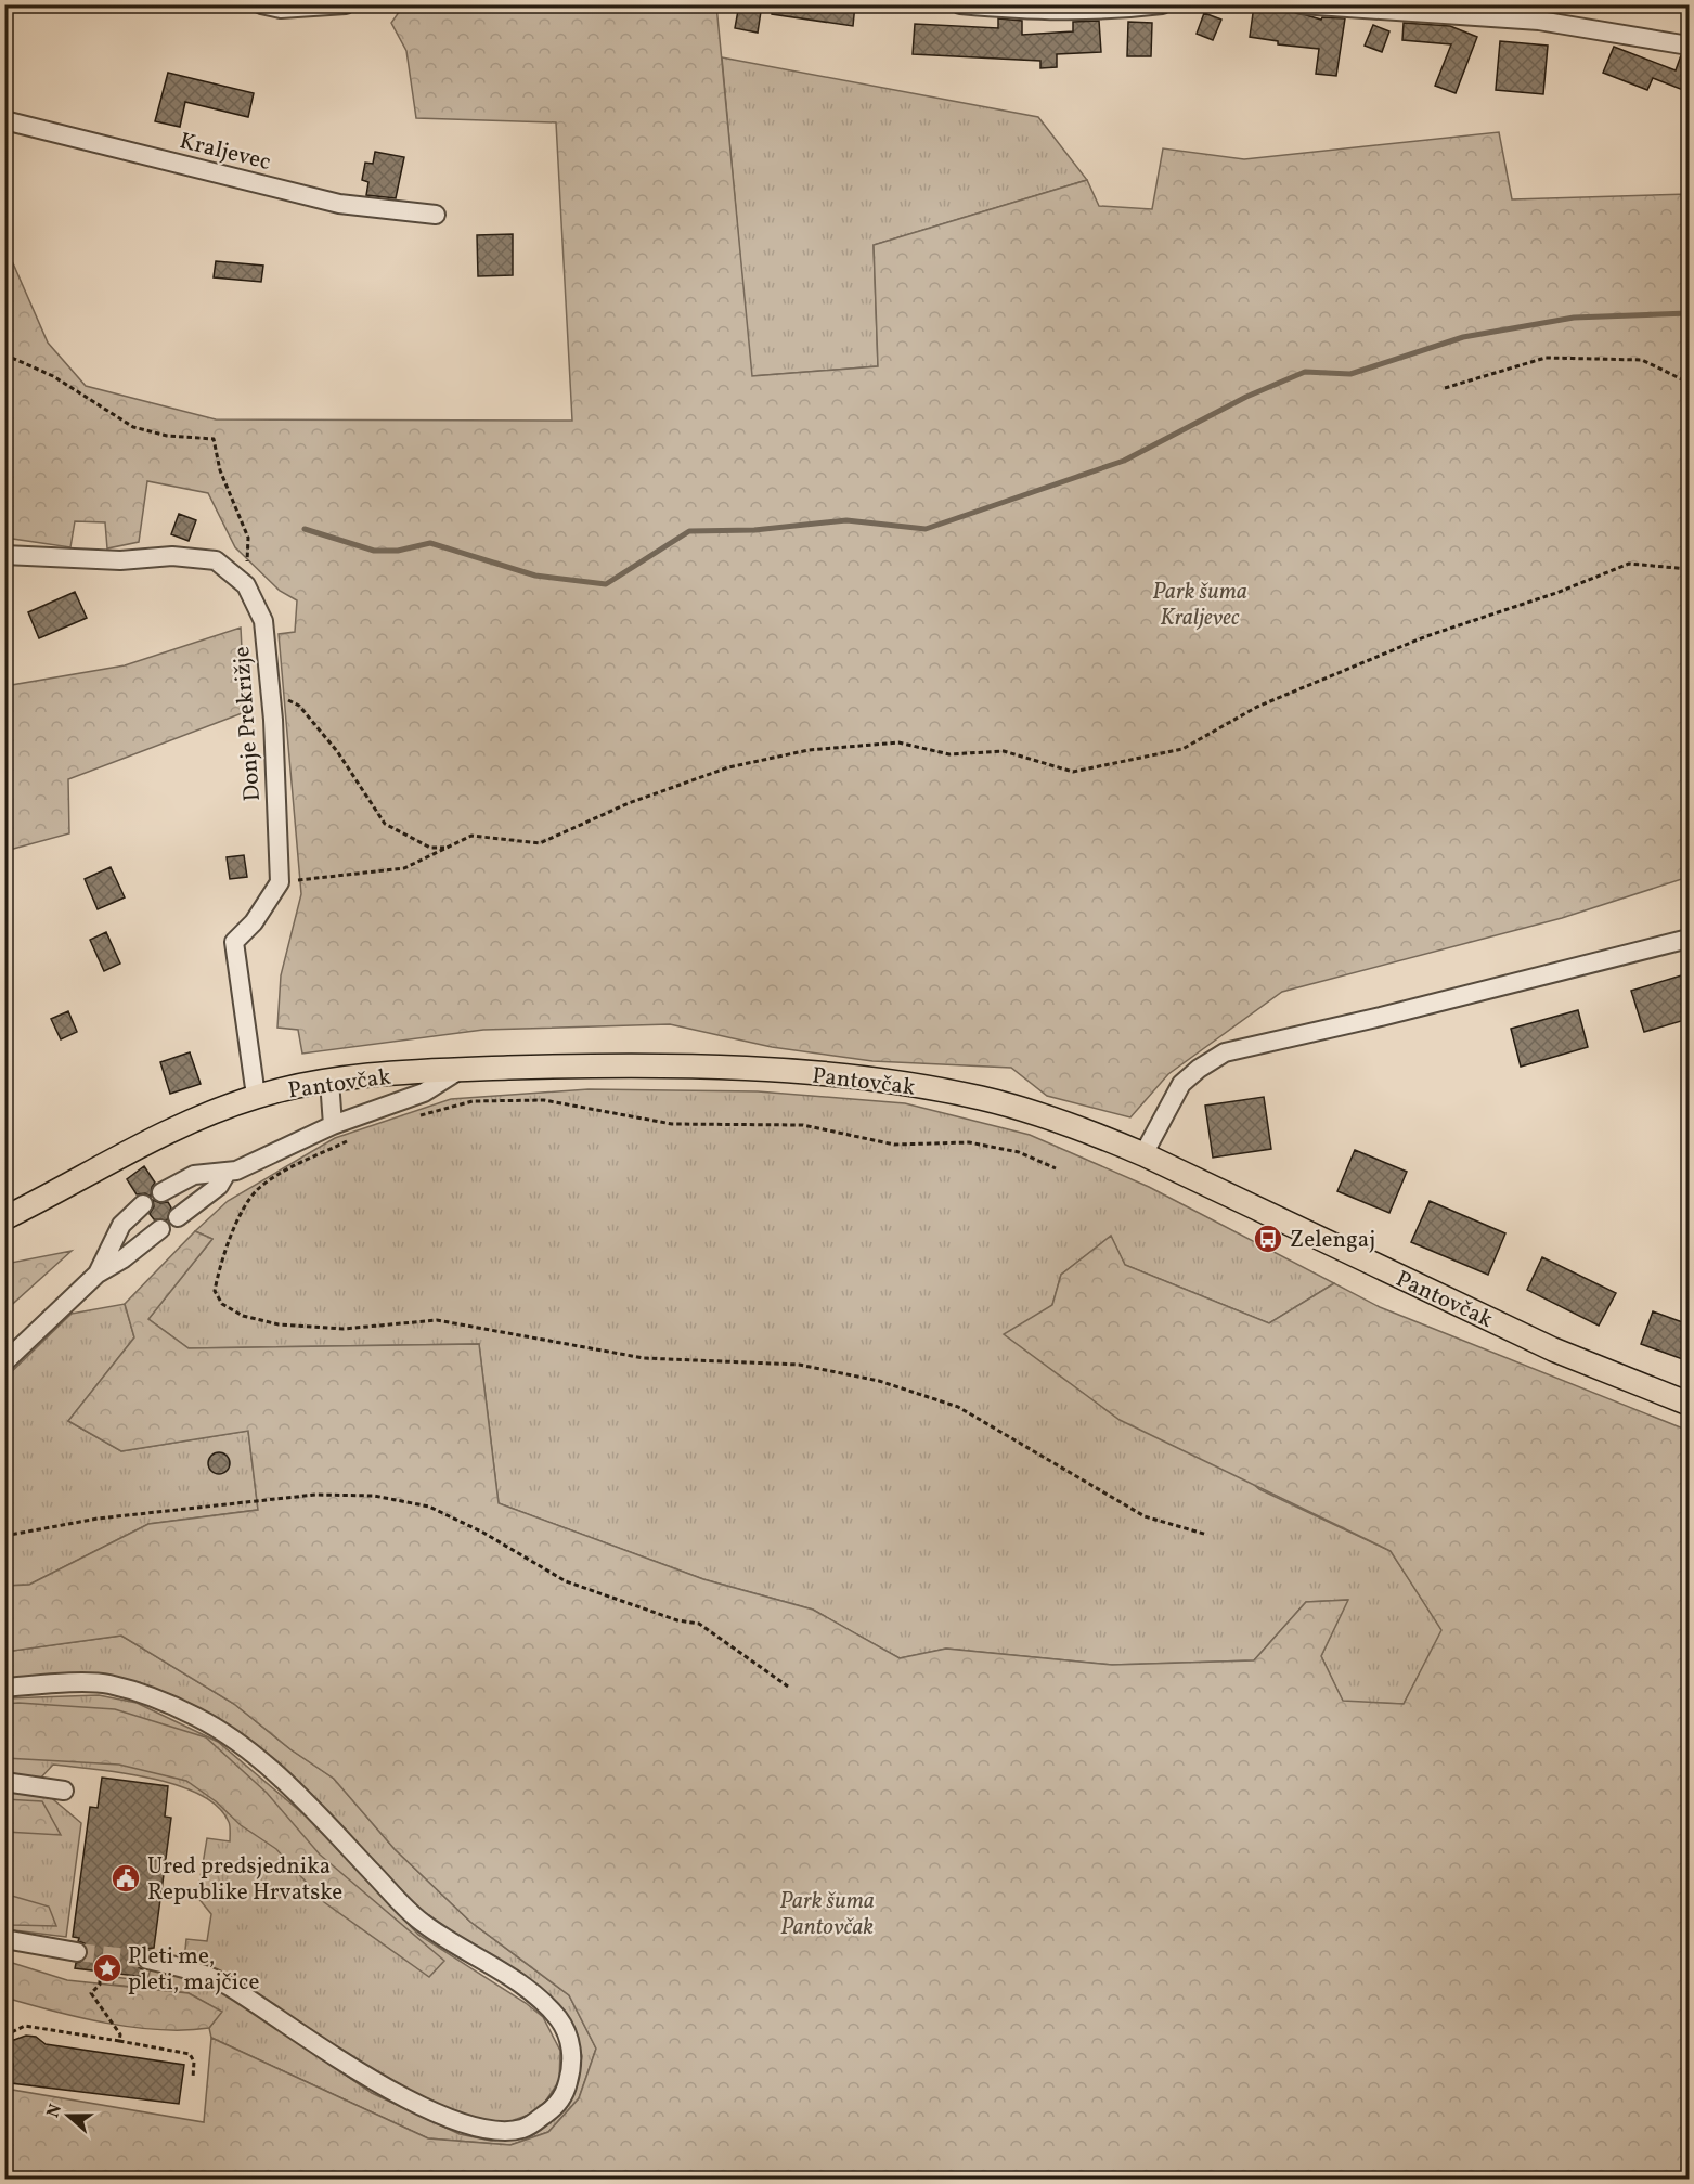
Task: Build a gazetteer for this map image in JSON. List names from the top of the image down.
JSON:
{
  "streets": {
    "main road": ["Pantovčak"],
    "street": ["Kraljevec", "Donje Prekrižje"]
  },
  "parks": ["Park šuma Kraljevec", "Park šuma Pantovčak"],
  "places": {
    "bus stop": ["Zelengaj"],
    "public building": ["Ured predsjednika Republike Hrvatske"],
    "place": ["Pleti me, pleti, majčice"]
  },
  "north": "left"
}
